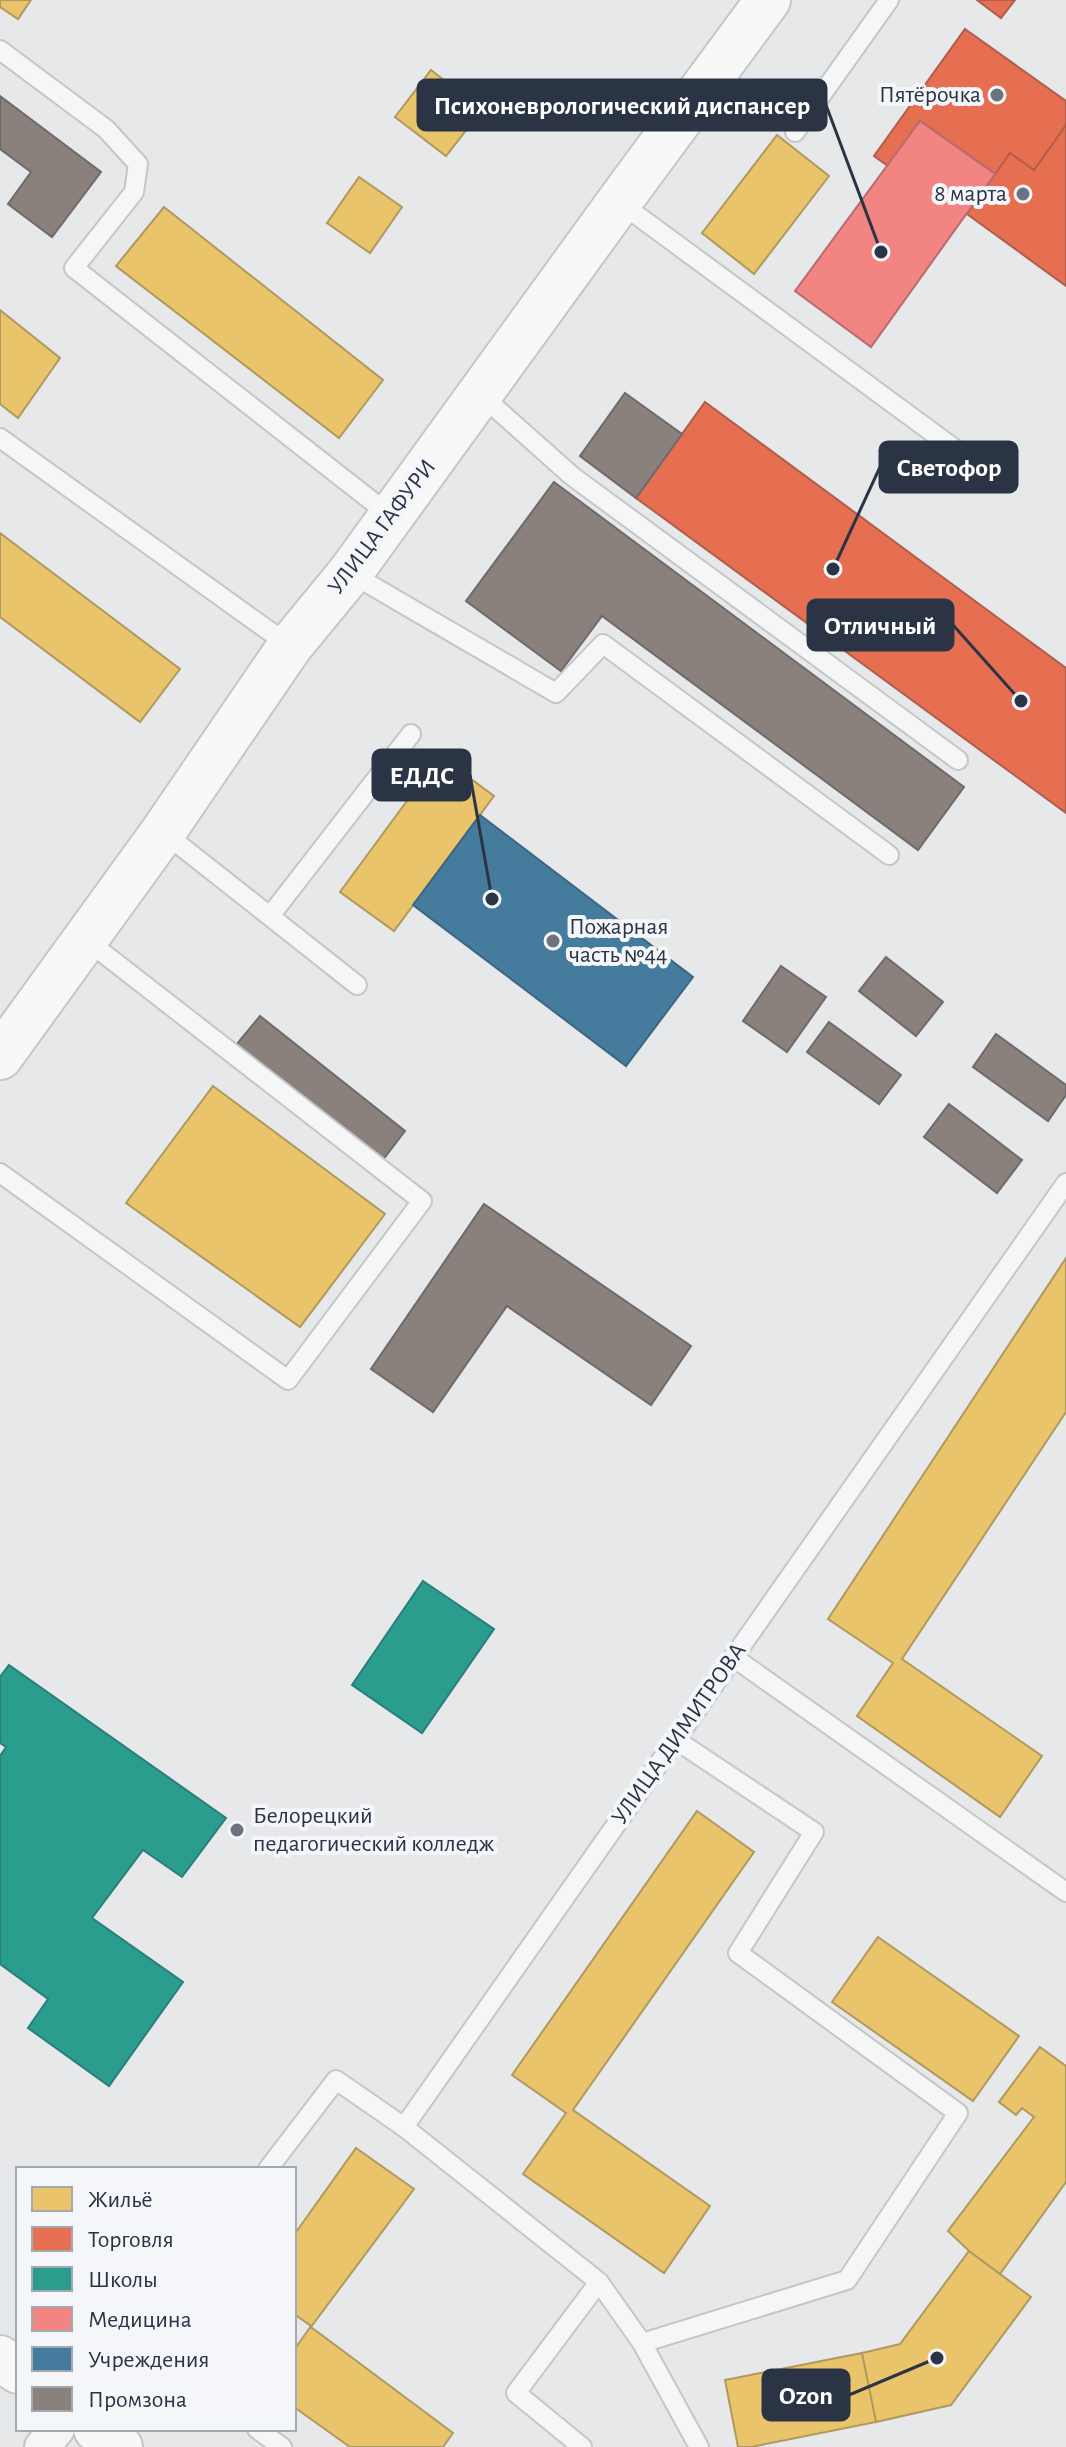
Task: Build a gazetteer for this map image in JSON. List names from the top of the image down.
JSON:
{
  "streets": {
    "street": ["УЛИЦА ГАФУРИ"],
    "lane": ["УЛИЦА ДИМИТРОВА"]
  },
  "places": [
    "Пятёрочка",
    "8 марта",
    "Психоневрологический диспансер",
    "Светофор",
    "Отличный",
    "ЕДДС",
    "Пожарная часть №44",
    "Белорецкий педагогический колледж",
    "Ozon"
  ],
  "legend": [
    "Жильё",
    "Торговля",
    "Школы",
    "Медицина",
    "Учреждения",
    "Промзона"
  ]
}
